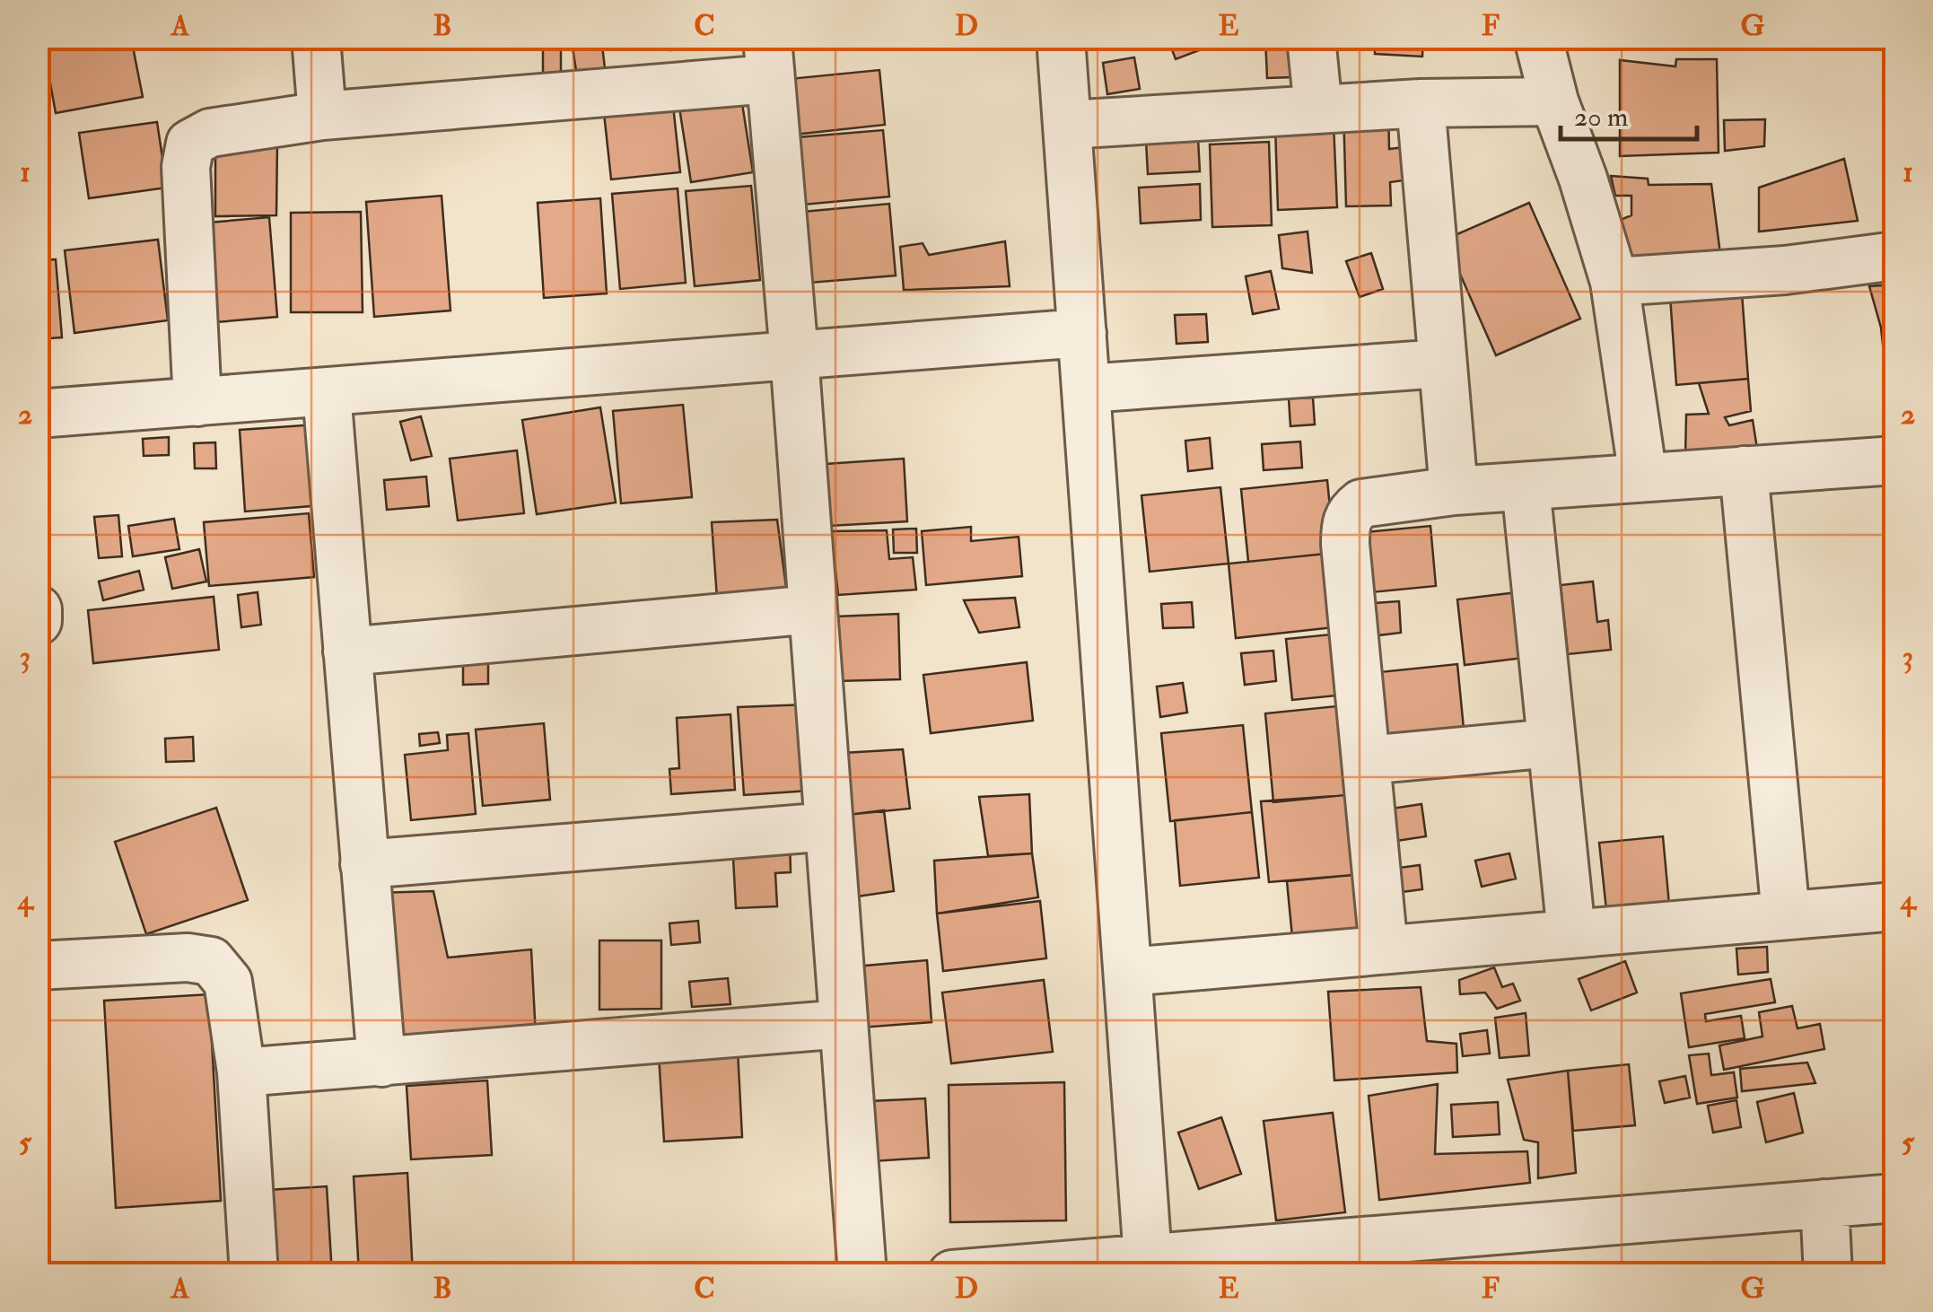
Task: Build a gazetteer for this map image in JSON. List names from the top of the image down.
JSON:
{
  "scale_bar": "20 m",
  "grid": {
    "columns": [
      "A",
      "B",
      "C",
      "D",
      "E",
      "F",
      "G"
    ],
    "rows": [
      "1",
      "2",
      "3",
      "4",
      "5"
    ]
  }
}
